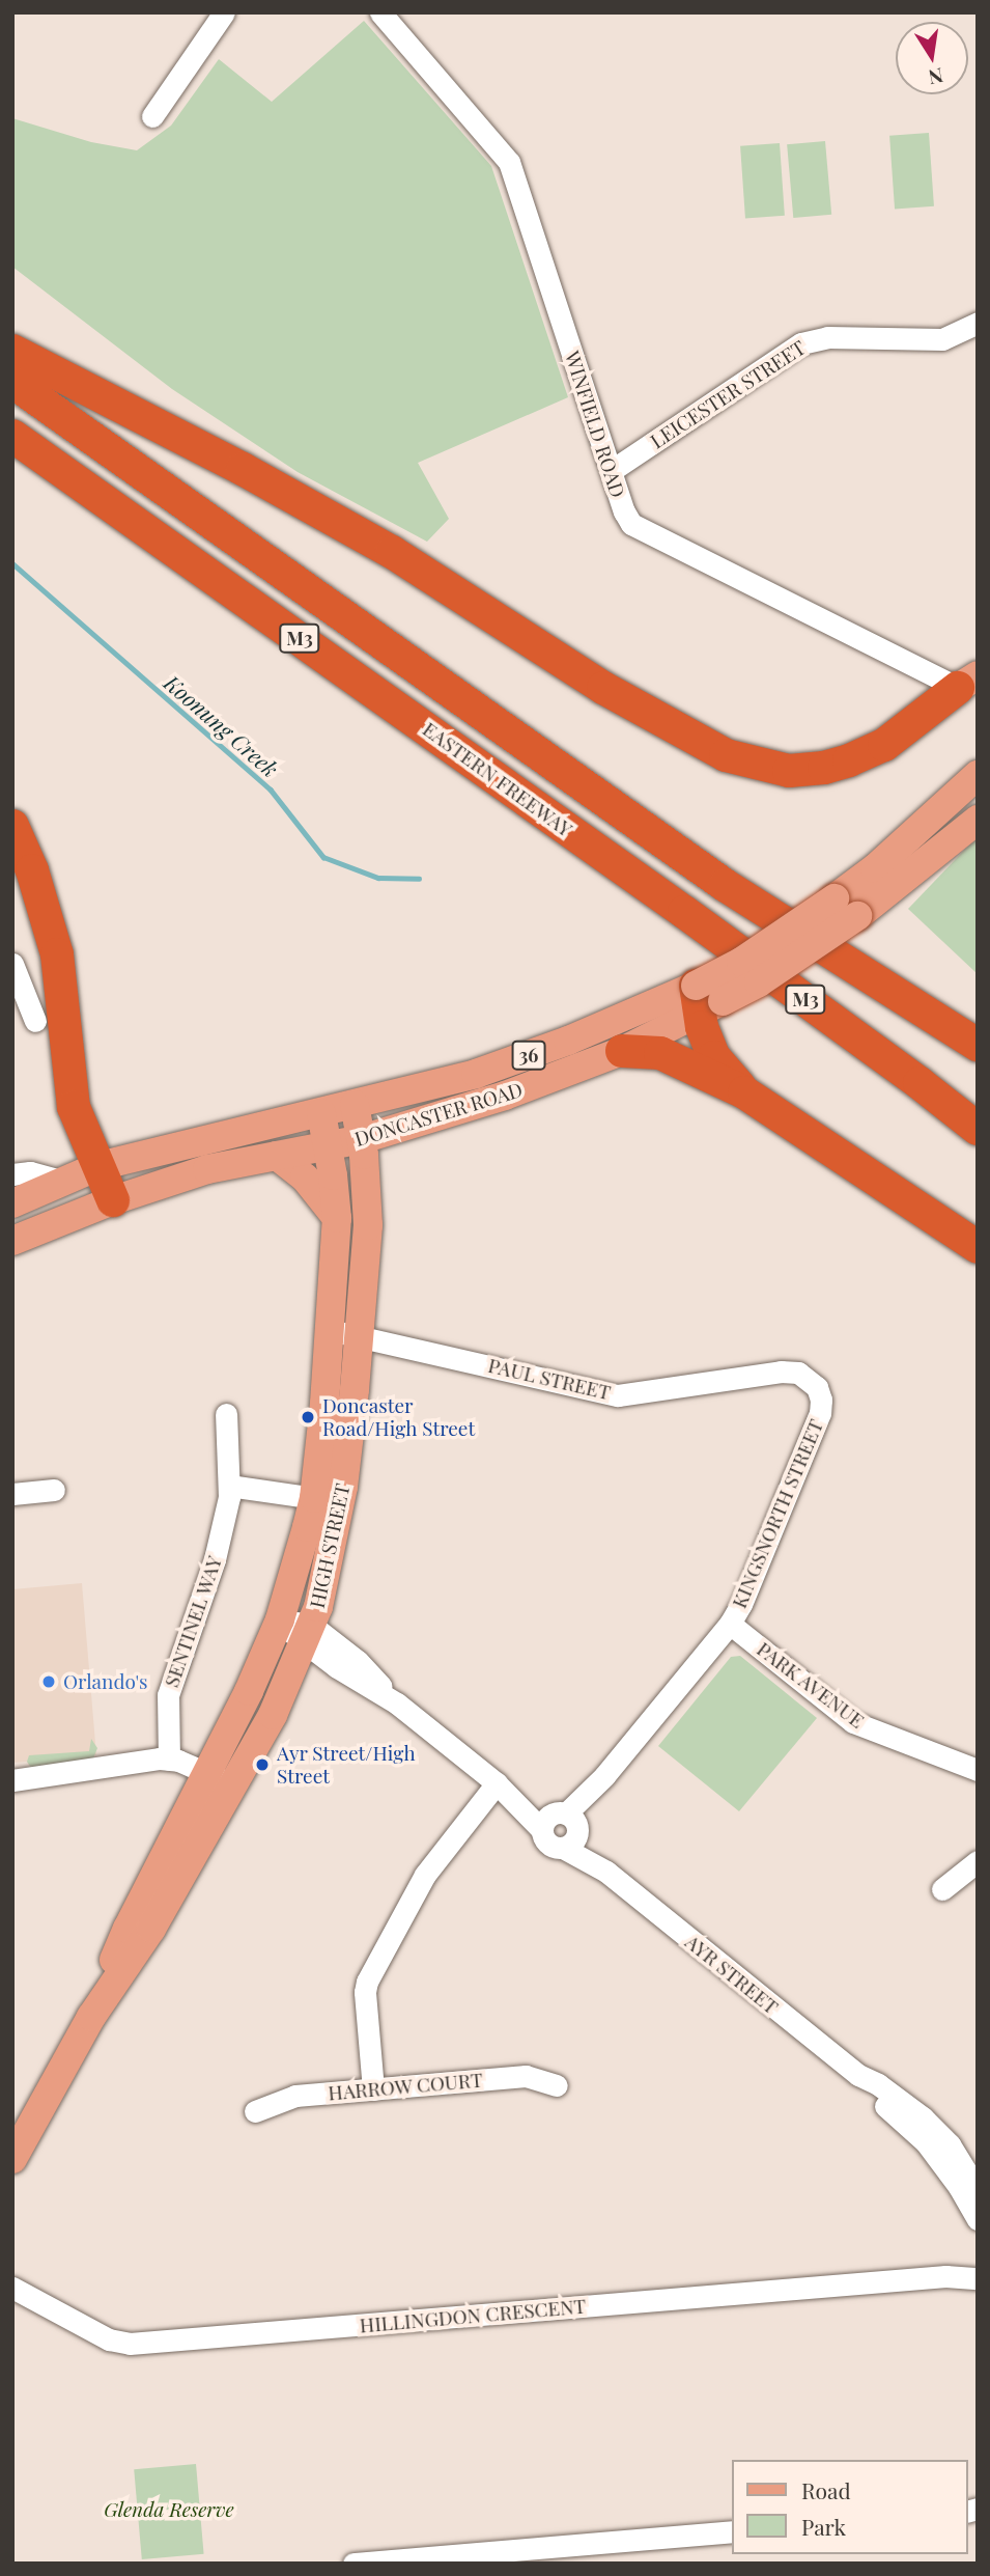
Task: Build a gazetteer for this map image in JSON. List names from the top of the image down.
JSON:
{
  "streets": {
    "highway": ["M3", "EASTERN FREEWAY"],
    "main road": ["36", "DONCASTER ROAD", "HIGH STREET"],
    "street": [
      "LEICESTER STREET",
      "WINFIELD ROAD",
      "PAUL STREET",
      "KINGSNORTH STREET",
      "SENTINEL WAY",
      "PARK AVENUE",
      "AYR STREET",
      "HARROW COURT",
      "HILLINGDON CRESCENT"
    ]
  },
  "crossings": [
    ["LEICESTER STREET", "WINFIELD ROAD"],
    ["DONCASTER ROAD", "HIGH STREET"],
    ["PAUL STREET", "KINGSNORTH STREET"],
    ["PAUL STREET", "HIGH STREET"],
    ["KINGSNORTH STREET", "PARK AVENUE"],
    ["KINGSNORTH STREET", "AYR STREET"],
    ["HIGH STREET", "AYR STREET"]
  ],
  "water": ["Koonung Creek"],
  "parks": ["Glenda Reserve"],
  "places": ["Doncaster Road/High Street", "Orlando's", "Ayr Street/High Street"],
  "legend": ["Road", "Park"],
  "north": "bottom"
}
